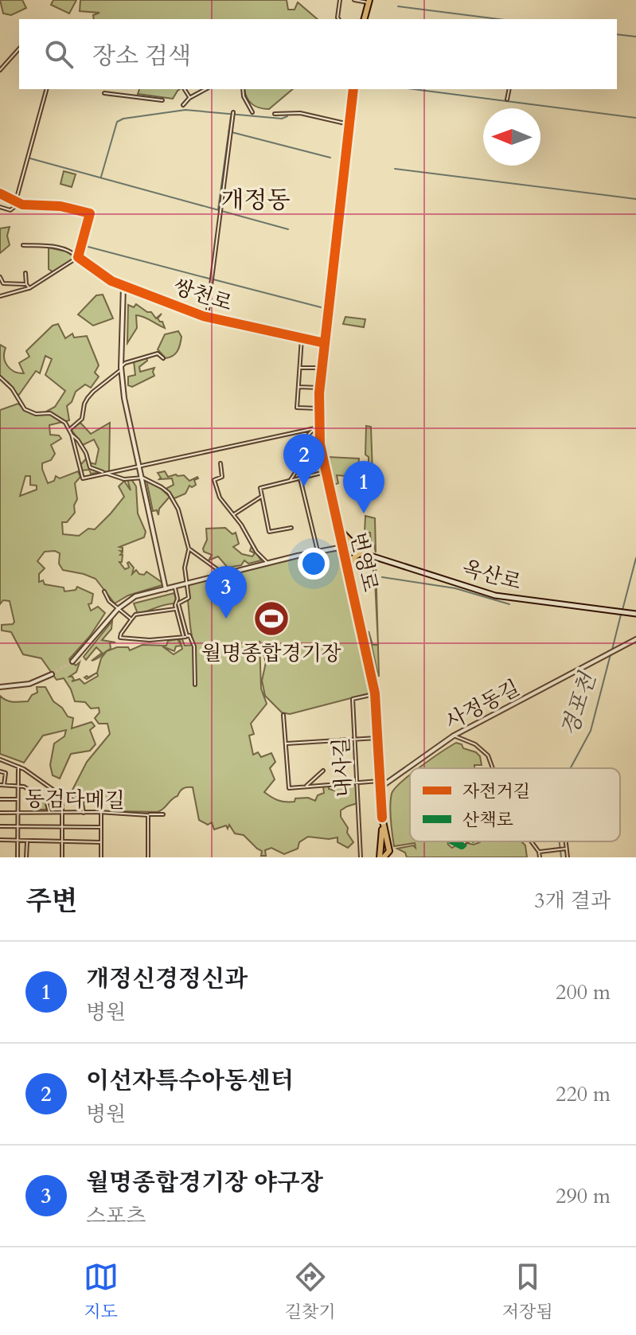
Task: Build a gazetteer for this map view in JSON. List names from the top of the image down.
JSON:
{
  "streets": {
    "main road": ["번영로", "옥산로"],
    "street": [
      "쌍천로",
      "사정동길",
      "내사길",
      "동검다메길"
    ]
  },
  "crossings": [
    ["쌍천로", "번영로"],
    ["번영로", "옥산로"],
    ["번영로", "사정동길"],
    ["번영로", "내사길"]
  ],
  "districts": ["개정동"],
  "water": ["경포천"],
  "places": {
    "sports": ["월명종합경기장"]
  },
  "legend": ["자전거길", "산책로"],
  "north": "left",
  "page": {
    "search": "장소 검색",
    "pins": ["2", "1", "3"],
    "heading": ["주변", "3개 결과"],
    "list": [
      {
        "mark": "1",
        "name": "개정신경정신과",
        "note": "병원",
        "value": "200 m"
      },
      {
        "mark": "2",
        "name": "이선자특수아동센터",
        "note": "병원",
        "value": "220 m"
      },
      {
        "mark": "3",
        "name": "월명종합경기장 야구장",
        "note": "스포츠",
        "value": "290 m"
      }
    ],
    "nav": ["지도", "길찾기", "저장됨"]
  }
}
